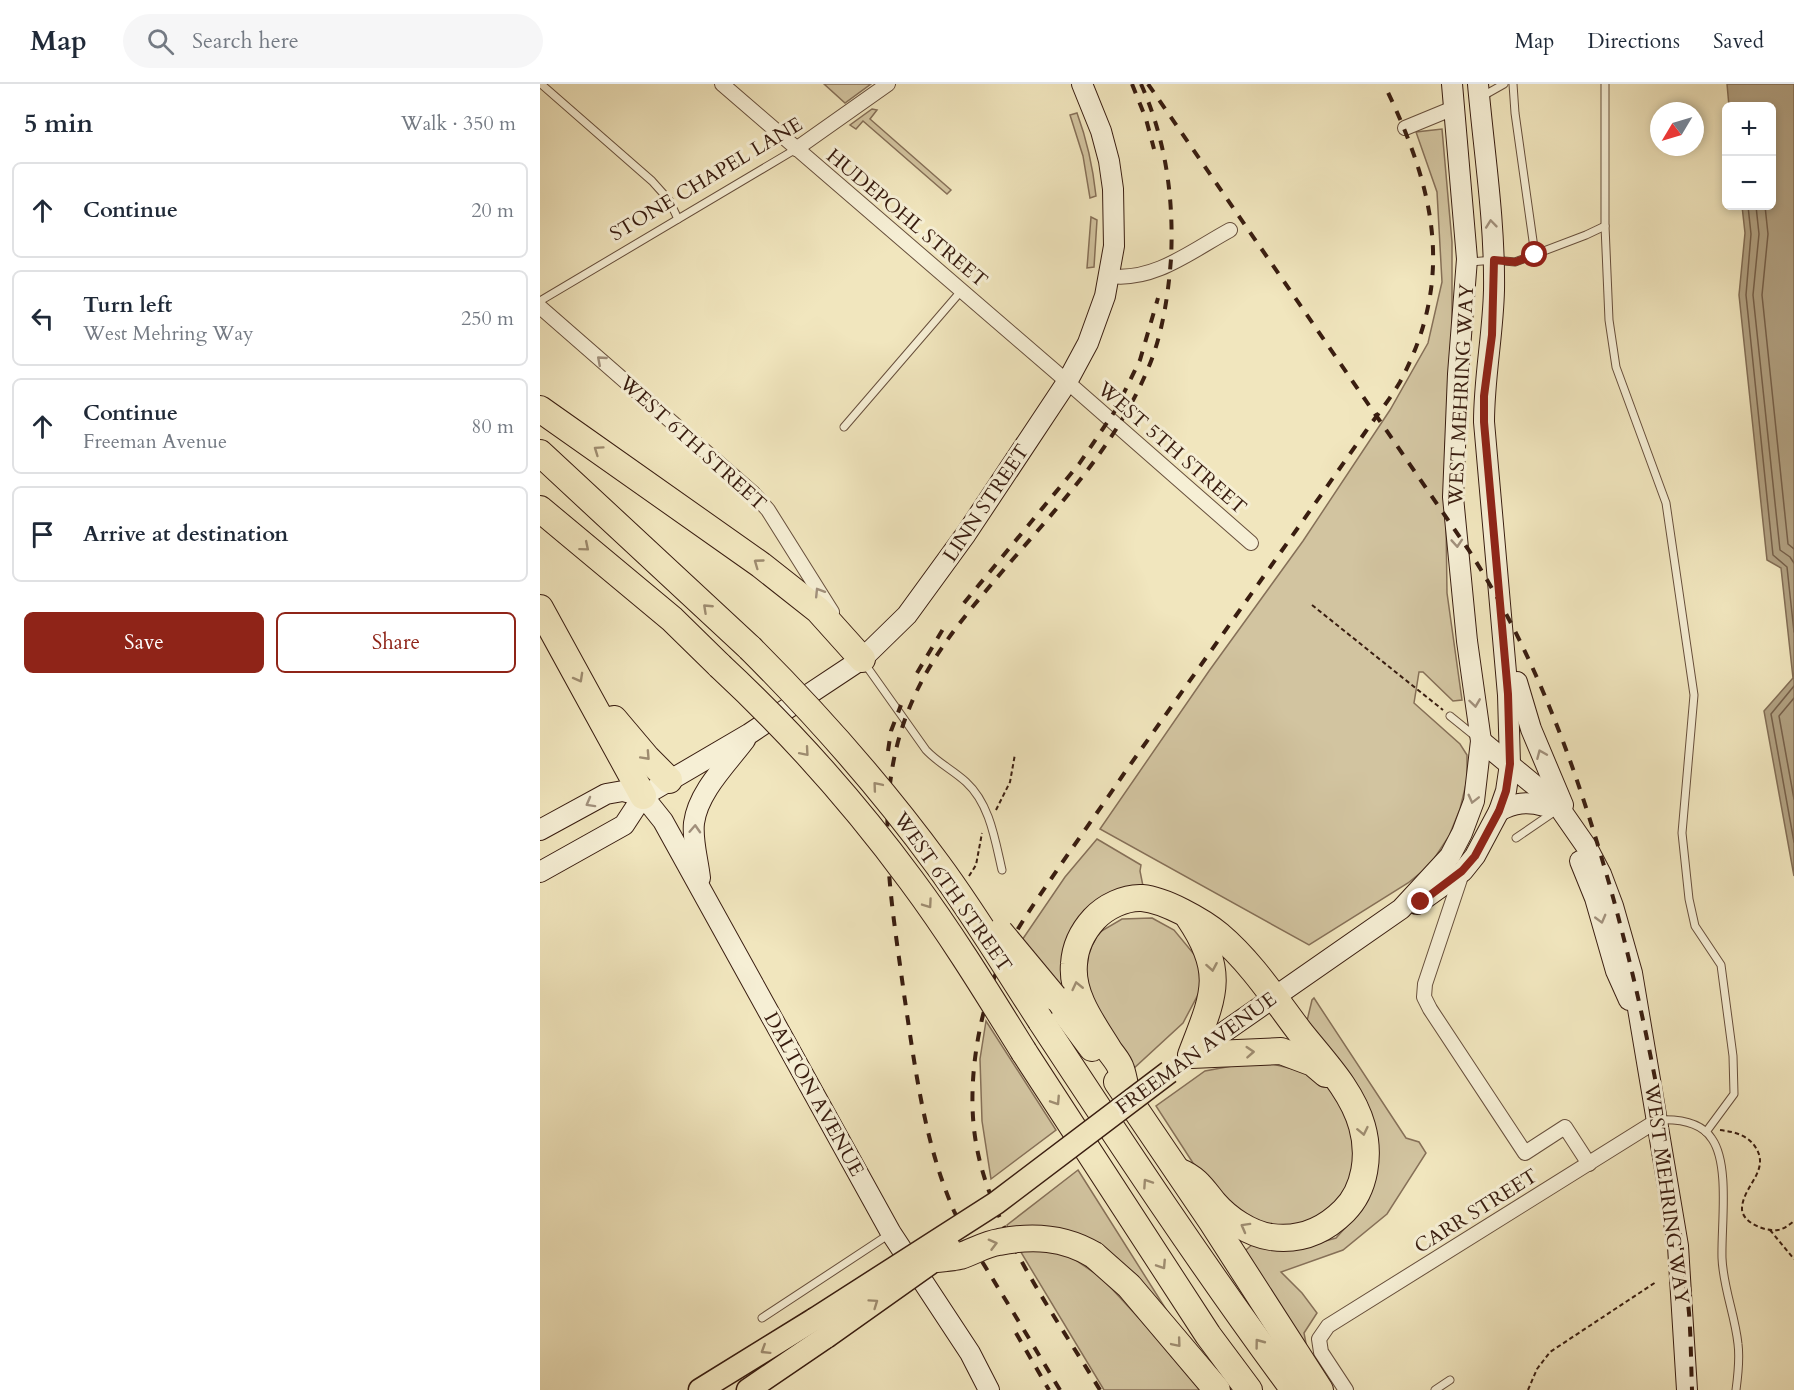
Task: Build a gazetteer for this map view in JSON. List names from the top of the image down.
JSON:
{
  "streets": {
    "highway": ["WEST 6TH STREET"],
    "main road": [
      "WEST MEHRING WAY",
      "LINN STREET",
      "FREEMAN AVENUE",
      "DALTON AVENUE"
    ],
    "street": [
      "STONE CHAPEL LANE",
      "HUDEPOHL STREET",
      "WEST 5TH STREET",
      "CARR STREET"
    ]
  },
  "crossings": [
    ["STONE CHAPEL LANE", "HUDEPOHL STREET"],
    ["HUDEPOHL STREET", "WEST 5TH STREET"],
    ["HUDEPOHL STREET", "LINN STREET"],
    ["WEST MEHRING WAY", "FREEMAN AVENUE"],
    ["WEST MEHRING WAY", "CARR STREET"],
    ["WEST 6TH STREET", "LINN STREET"],
    ["WEST 5TH STREET", "LINN STREET"],
    ["LINN STREET", "DALTON AVENUE"]
  ],
  "north": "bottom left",
  "page": {
    "header": "Map",
    "search": "Search here",
    "nav": ["Map", "Directions", "Saved"],
    "heading": ["5 min", "Walk · 350 m"],
    "map_buttons": ["+", "−"],
    "list": [
      ["Continue", "20 m"],
      ["Turn left", "West Mehring Way", "250 m"],
      ["Continue", "Freeman Avenue", "80 m"],
      "Arrive at destination"
    ],
    "buttons": ["Save", "Share"]
  }
}
